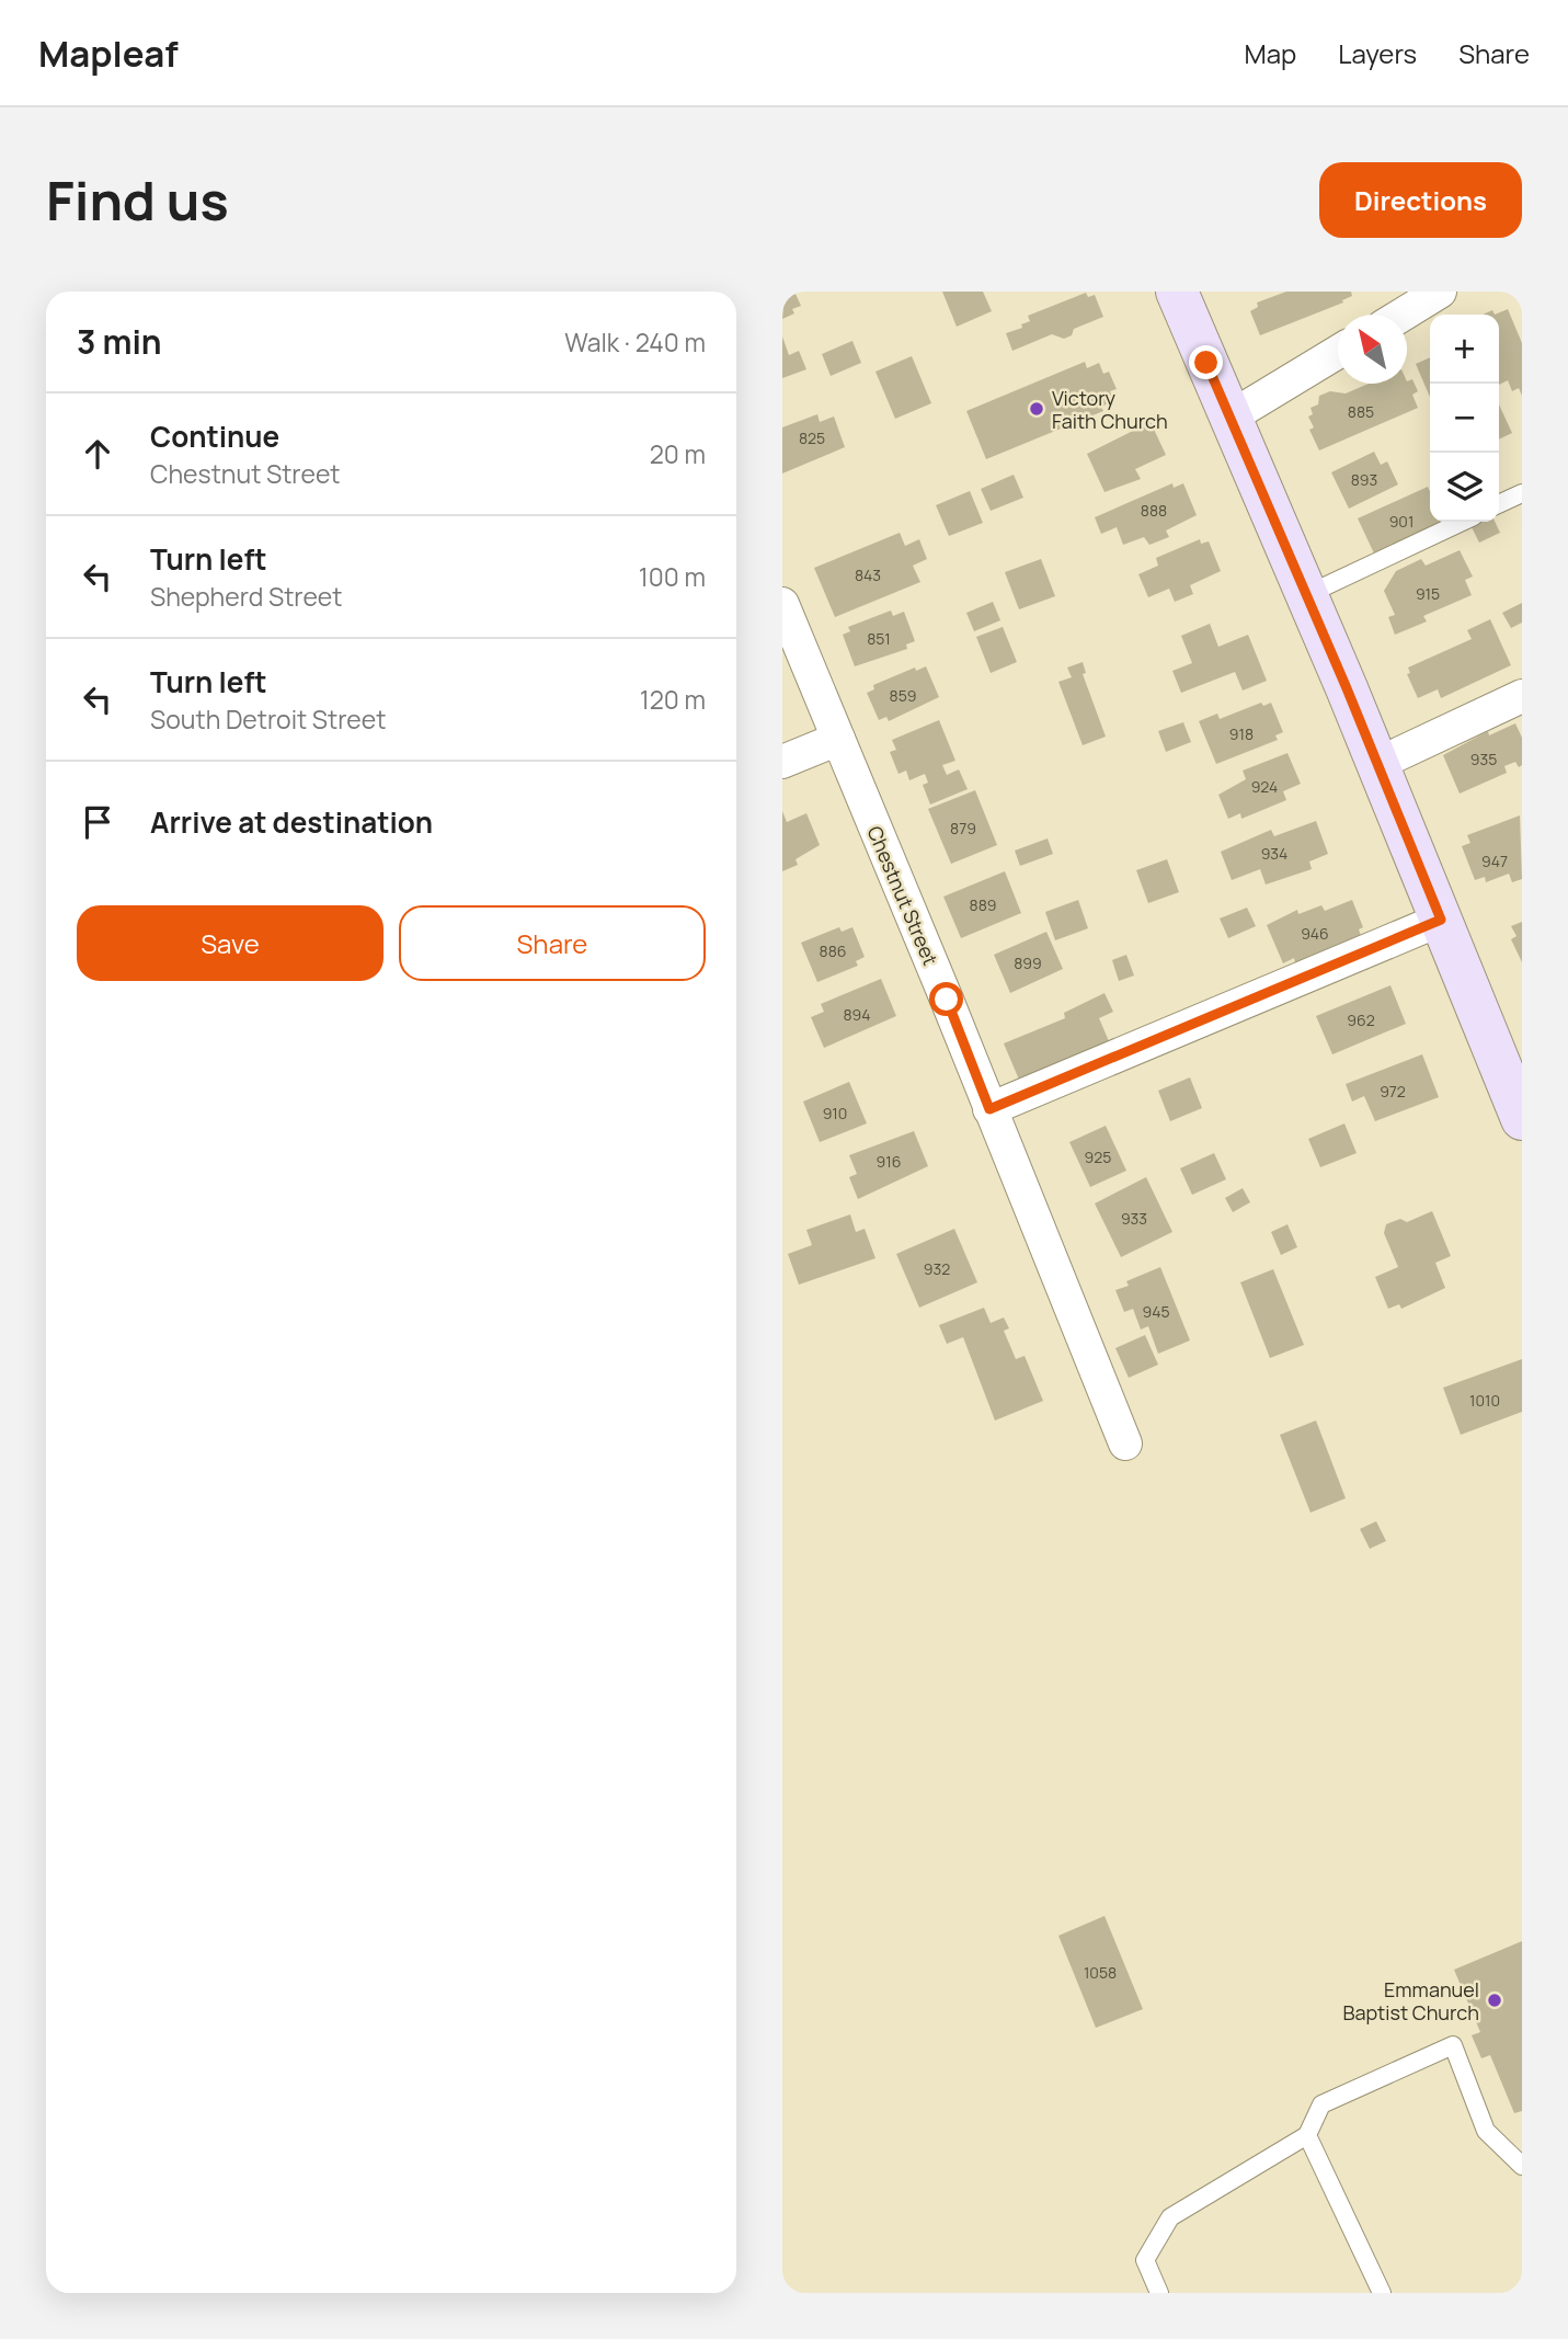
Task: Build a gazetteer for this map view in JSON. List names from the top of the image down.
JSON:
{
  "streets": {
    "street": ["Chestnut Street"]
  },
  "places": ["Victory Faith Church", "Emmanuel Baptist Church"],
  "house_numbers": [
    "885",
    "825",
    "893",
    "888",
    "901",
    "843",
    "915",
    "851",
    "859",
    "918",
    "935",
    "924",
    "879",
    "934",
    "947",
    "889",
    "946",
    "886",
    "899",
    "894",
    "962",
    "972",
    "910",
    "925",
    "916",
    "933",
    "932",
    "945",
    "1010",
    "1058"
  ],
  "north": "top left",
  "page": {
    "header": "Mapleaf",
    "nav": ["Map", "Layers", "Share"],
    "buttons": [
      "Directions",
      ["Save", "Share"]
    ],
    "title": "Find us",
    "heading": ["3 min", "Walk · 240 m"],
    "map_buttons": ["+", "−"],
    "list": [
      ["Continue", "Chestnut Street", "20 m"],
      ["Turn left", "Shepherd Street", "100 m"],
      ["Turn left", "South Detroit Street", "120 m"],
      "Arrive at destination"
    ]
  }
}
